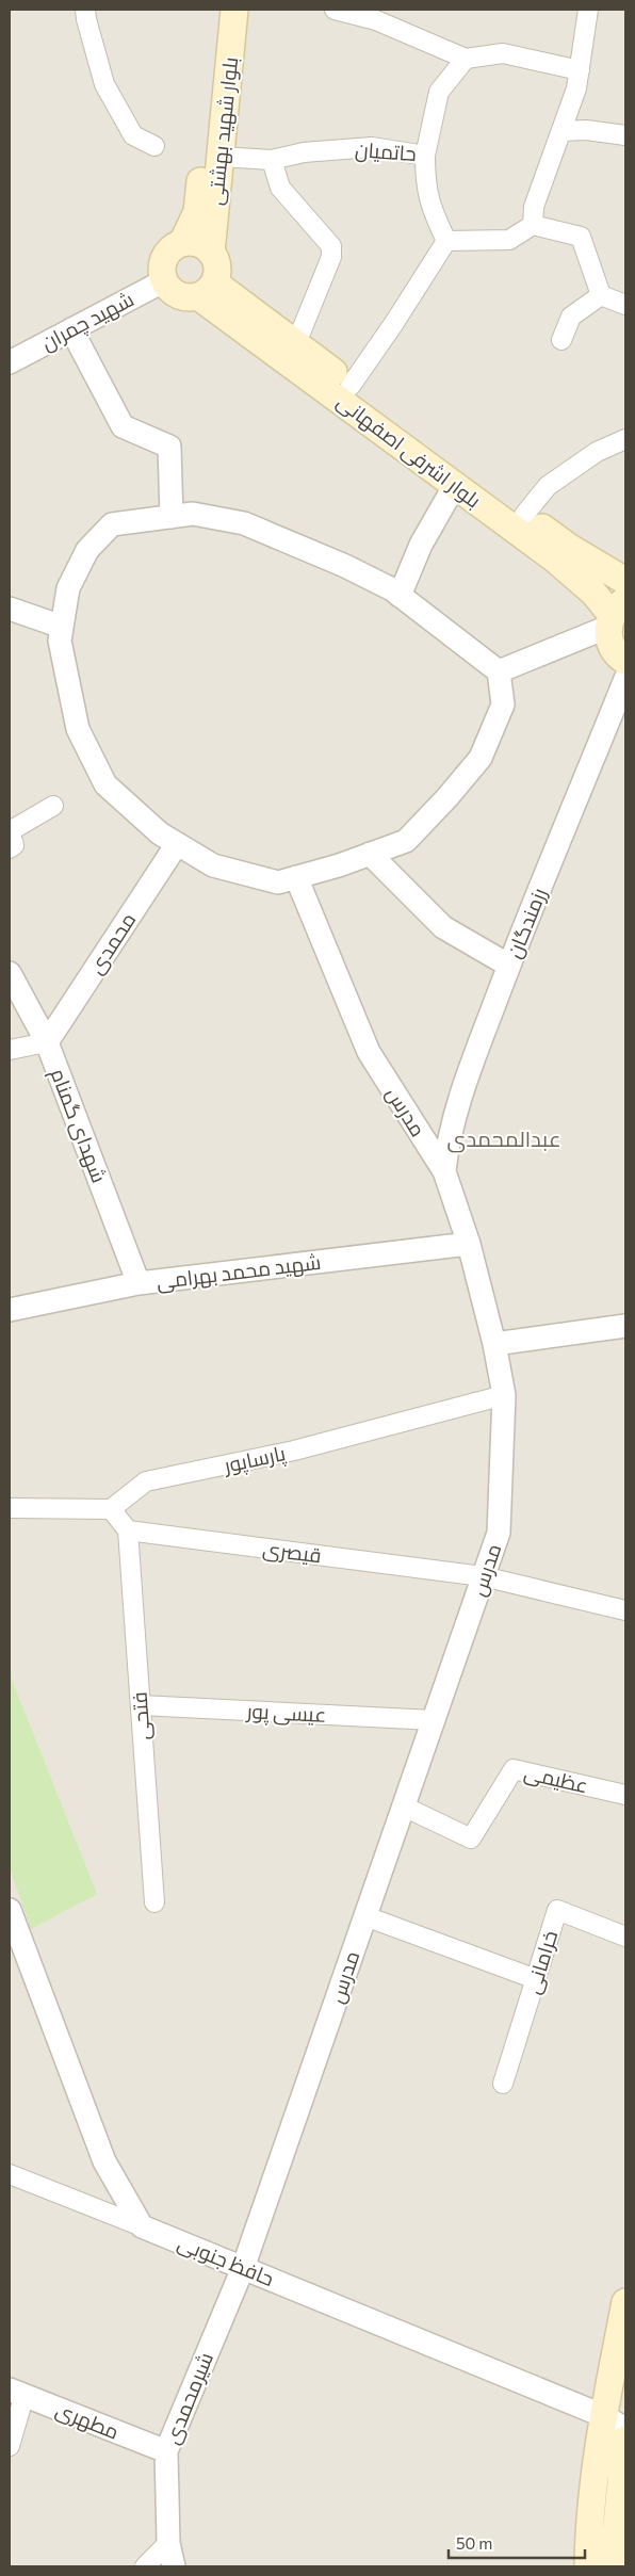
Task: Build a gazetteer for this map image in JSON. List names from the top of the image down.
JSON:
{
  "streets": {
    "main road": ["بلوار شهید بهشتی", "بلوار اشرفی اصفهانی"],
    "street": [
      "حاتمیان",
      "شهید چمران",
      "رزمندگان",
      "محمدی",
      "مدرس",
      "شهدای گمنام",
      "شهید محمد بهرامی",
      "پارساپور",
      "قیصری",
      "عیسی پور",
      "فتحی",
      "عظیمی",
      "خرامانی",
      "حافظ جنوبی",
      "شیرمحمدی",
      "مطهری"
    ]
  },
  "crossings": [
    ["بلوار شهید بهشتی", "حاتمیان"],
    ["بلوار شهید بهشتی", "شهید چمران"],
    ["بلوار شهید بهشتی", "بلوار اشرفی اصفهانی"],
    ["شهید چمران", "بلوار اشرفی اصفهانی"],
    ["رزمندگان", "مدرس"],
    ["محمدی", "شهدای گمنام"],
    ["مدرس", "شهید محمد بهرامی"],
    ["مدرس", "پارساپور"],
    ["مدرس", "قیصری"],
    ["مدرس", "عیسی پور"],
    ["مدرس", "عظیمی"],
    ["مدرس", "حافظ جنوبی"],
    ["مدرس", "شیرمحمدی"],
    ["شهدای گمنام", "شهید محمد بهرامی"],
    ["قیصری", "فتحی"],
    ["عیسی پور", "فتحی"],
    ["حافظ جنوبی", "شیرمحمدی"],
    ["شیرمحمدی", "مطهری"]
  ],
  "districts": ["عبدالمحمدی"],
  "scale_bar": "50 m"
}
